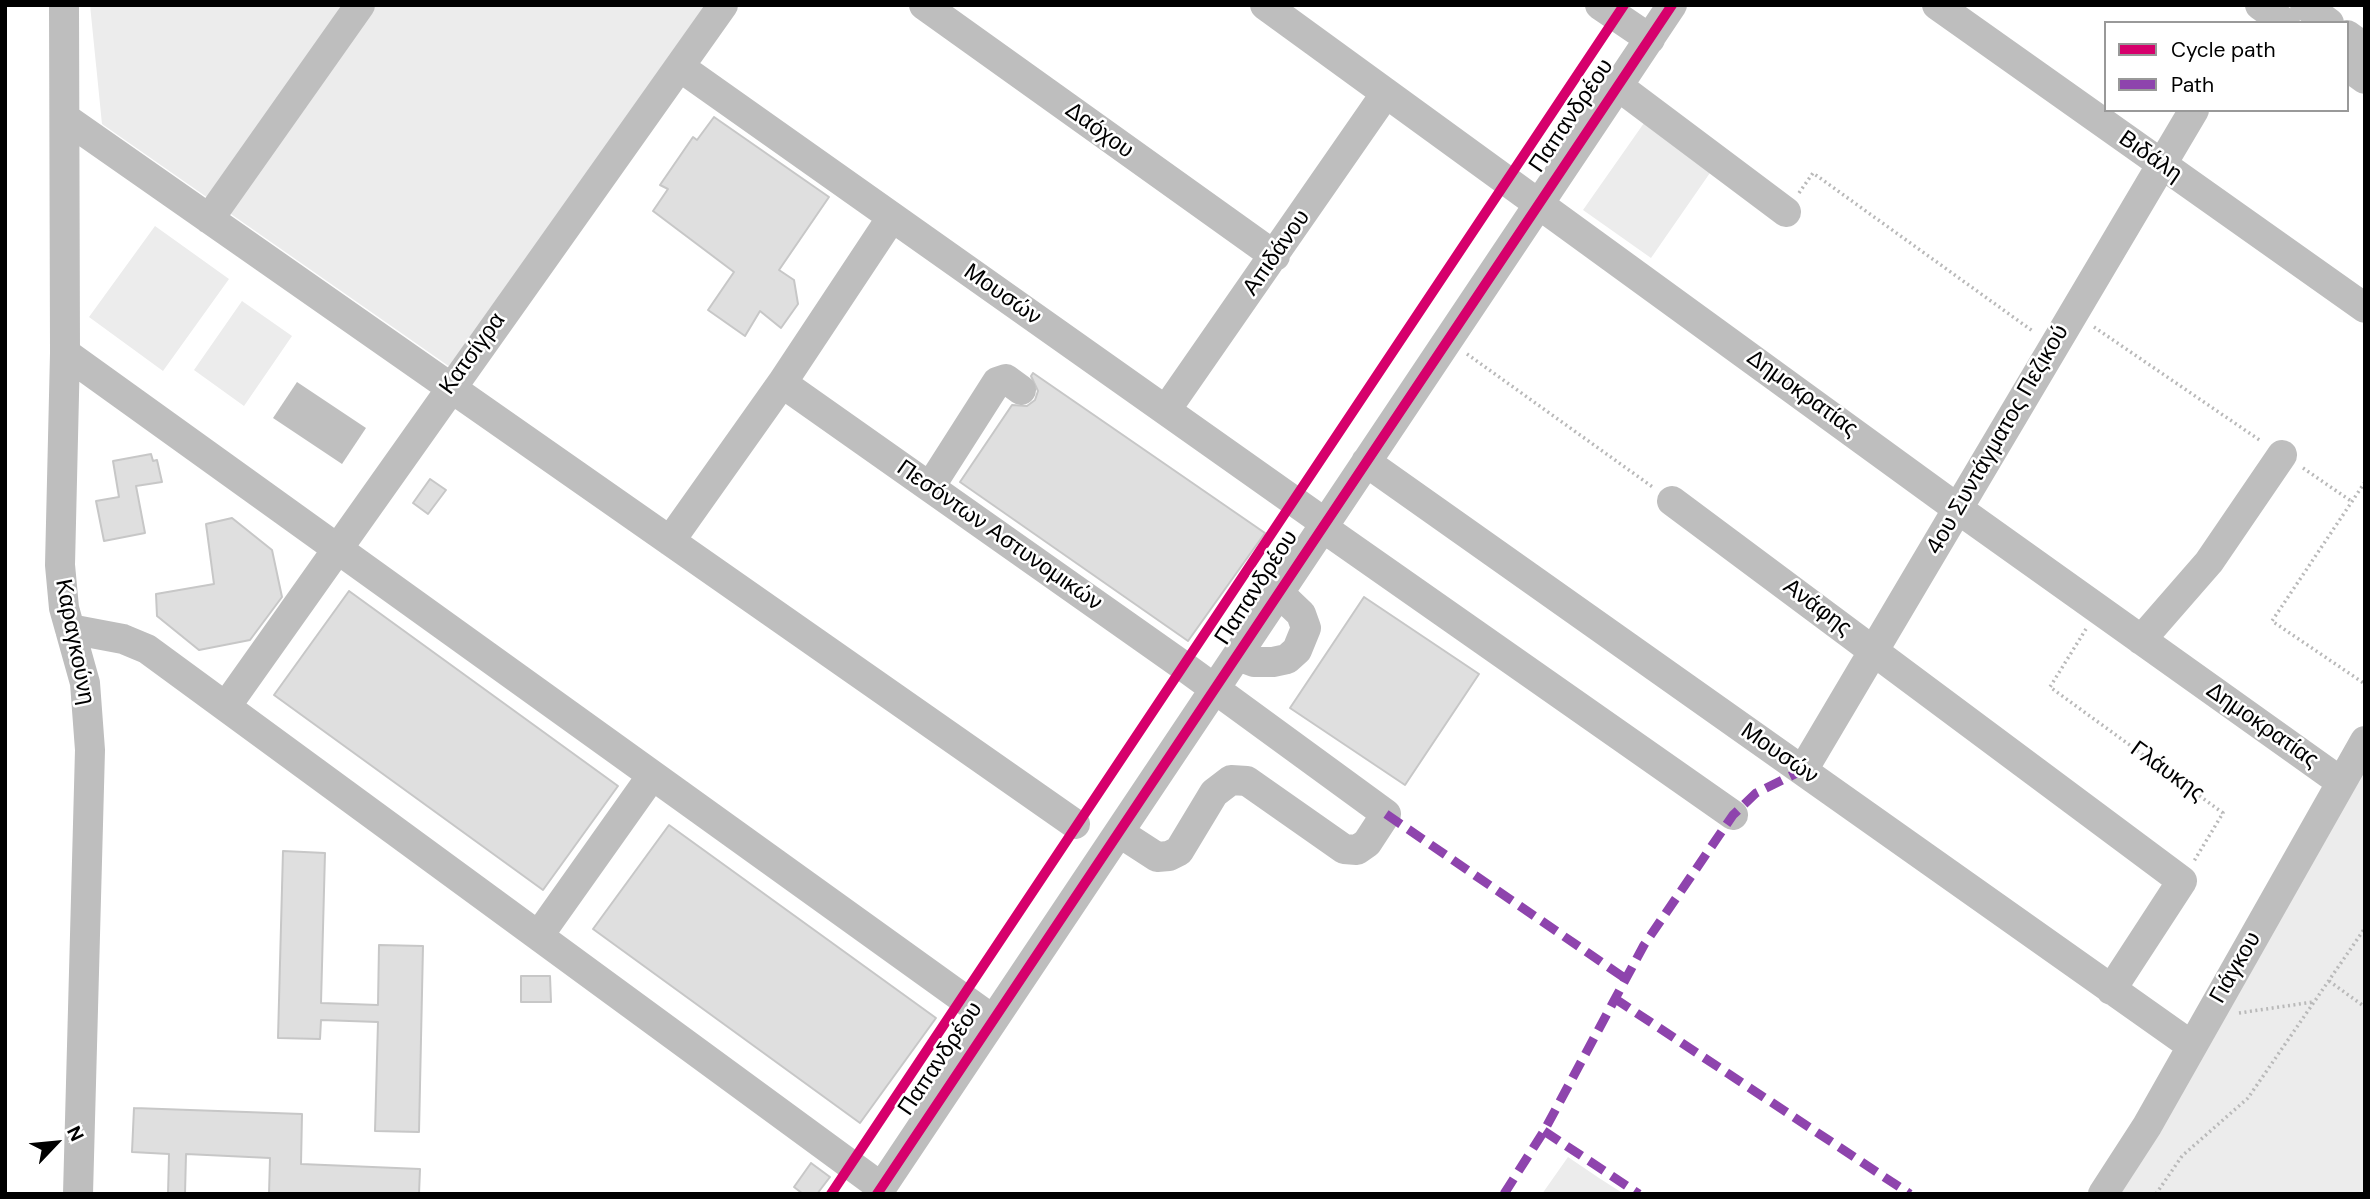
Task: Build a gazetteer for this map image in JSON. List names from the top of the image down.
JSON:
{
  "streets": {
    "street": [
      "Παπανδρέου",
      "Δαόχου",
      "Βιδάλη",
      "Απιδάνου",
      "Μουσών",
      "Κατσίγρα",
      "Δημοκρατίας",
      "4ου Συντάγματος Πεζικού",
      "Πεσόντων Αστυνομικών",
      "Ανάφης",
      "Καραγκούνη",
      "Γιάγκου"
    ],
    "path": ["Γλάυκης"]
  },
  "crossings": [
    ["Παπανδρέου", "Μουσών"],
    ["Παπανδρέου", "Δημοκρατίας"],
    ["Παπανδρέου", "Πεσόντων Αστυνομικών"],
    ["Δαόχου", "Απιδάνου"],
    ["Βιδάλη", "4ου Συντάγματος Πεζικού"],
    ["Απιδάνου", "Μουσών"],
    ["Απιδάνου", "Δημοκρατίας"],
    ["Μουσών", "Κατσίγρα"],
    ["Μουσών", "4ου Συντάγματος Πεζικού"],
    ["Μουσών", "Γιάγκου"],
    ["Δημοκρατίας", "4ου Συντάγματος Πεζικού"],
    ["Δημοκρατίας", "Γλάυκης"],
    ["Δημοκρατίας", "Γιάγκου"],
    ["4ου Συντάγματος Πεζικού", "Ανάφης"],
    ["Ανάφης", "Γλάυκης"]
  ],
  "legend": ["Cycle path", "Path"],
  "north": "top right"
}
